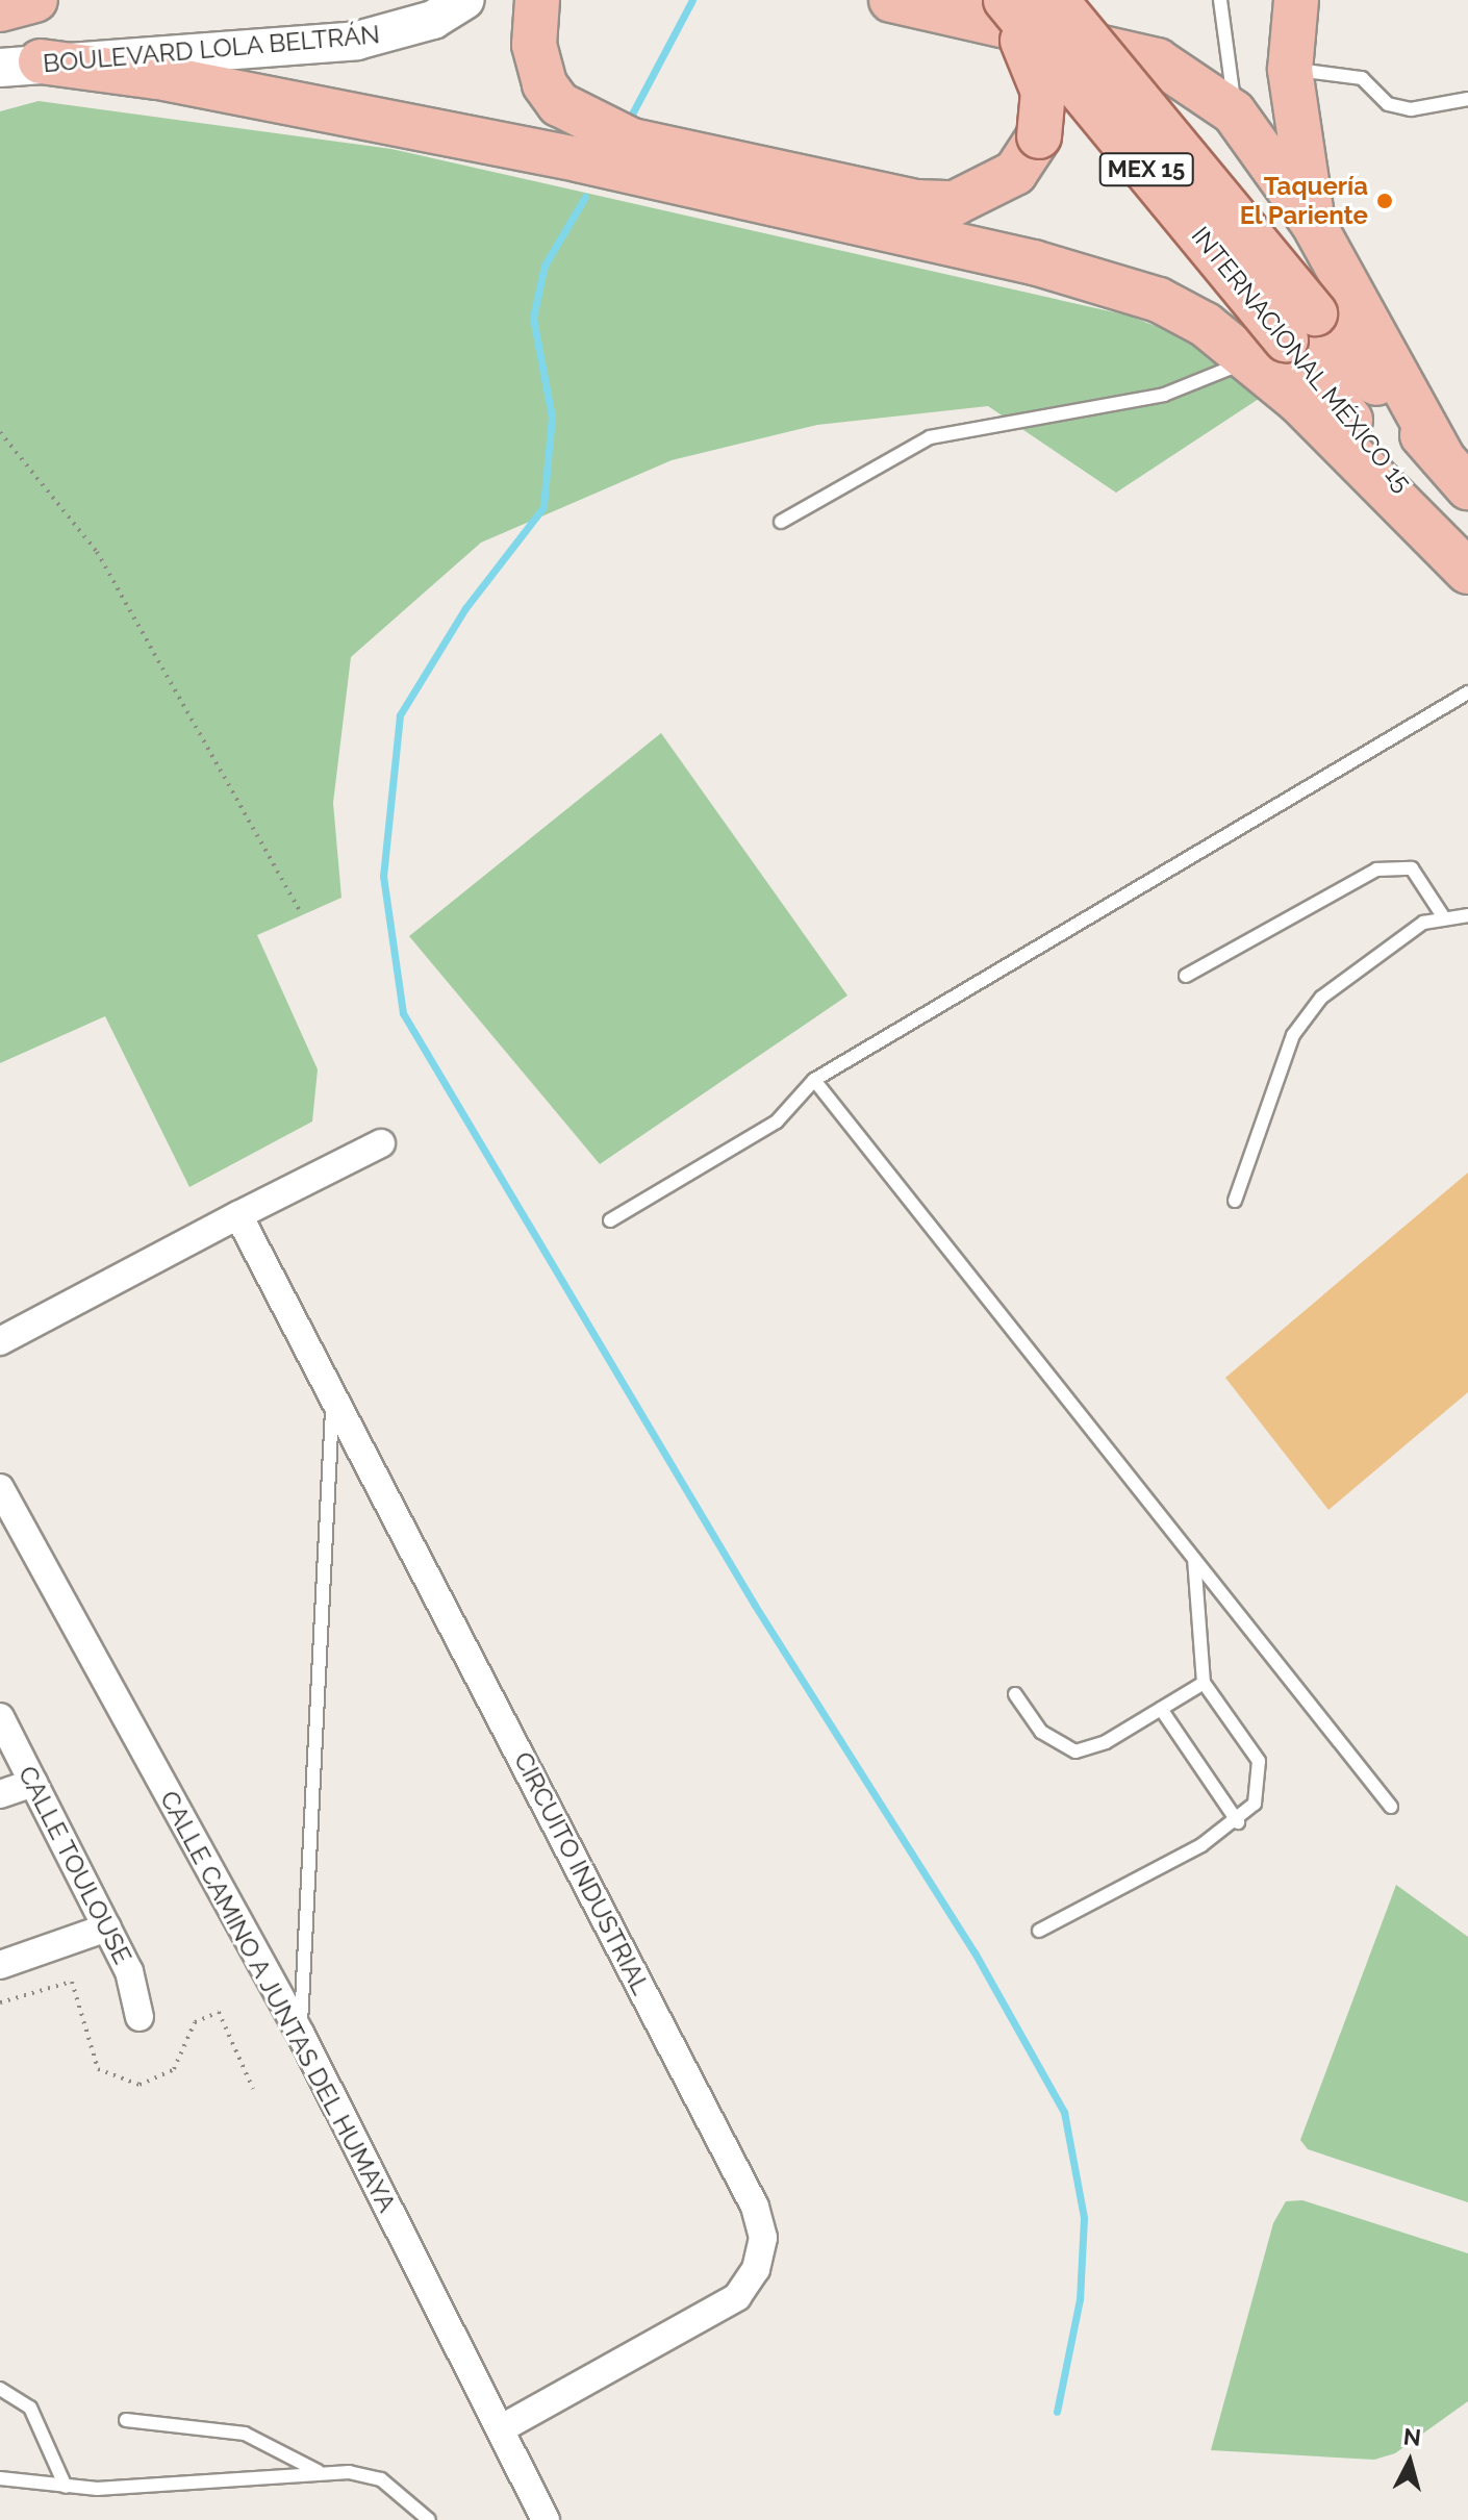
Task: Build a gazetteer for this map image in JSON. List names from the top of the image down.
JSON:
{
  "streets": {
    "main road": ["BOULEVARD LOLA BELTRÁN", "MEX 15", "INTERNACIONAL MÉXICO 15"],
    "street": ["CALLE TOULOUSE", "CIRCUITO INDUSTRIAL", "CALLE CAMINO A JUNTAS DEL HUMAYA"]
  },
  "crossings": [
    ["CIRCUITO INDUSTRIAL", "CALLE CAMINO A JUNTAS DEL HUMAYA"]
  ],
  "places": ["Taquería El Pariente"],
  "north": "top"
}
